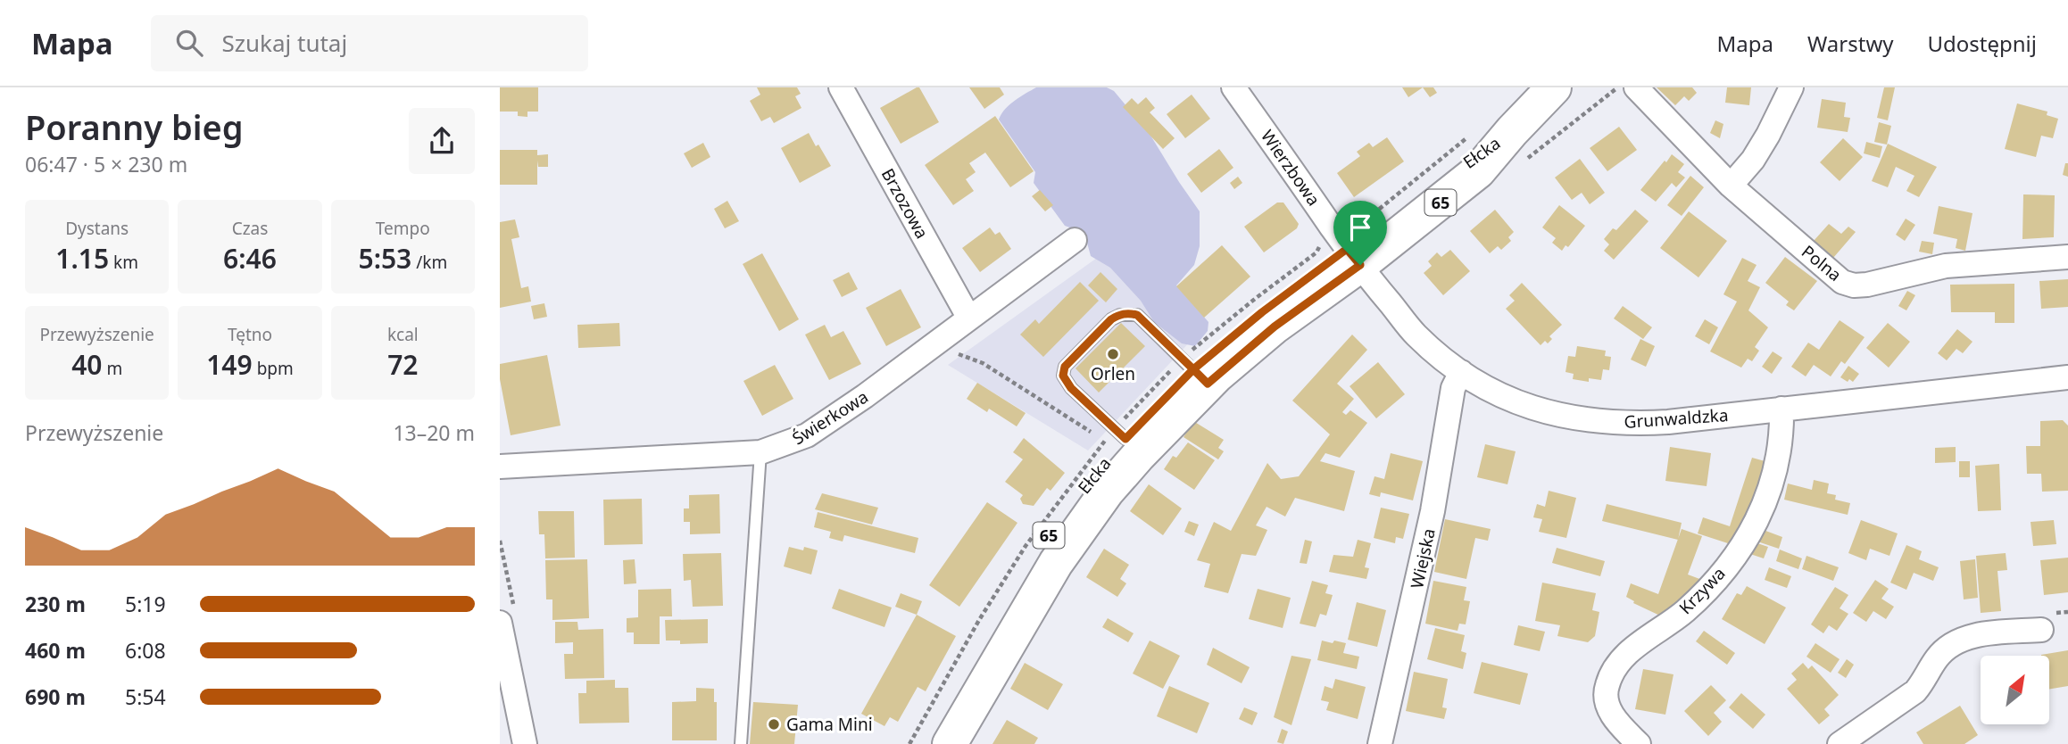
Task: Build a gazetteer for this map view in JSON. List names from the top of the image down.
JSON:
{
  "streets": {
    "main road": ["Ełcka", "65"],
    "street": [
      "Wierzbowa",
      "Brzozowa",
      "Polna",
      "Świerkowa",
      "Grunwaldzka",
      "Wiejska",
      "Krzywa"
    ]
  },
  "crossings": [
    ["Ełcka", "Wierzbowa"],
    ["Ełcka", "Grunwaldzka"],
    ["Wierzbowa", "Grunwaldzka"],
    ["Brzozowa", "Świerkowa"],
    ["Grunwaldzka", "Wiejska"],
    ["Grunwaldzka", "Krzywa"]
  ],
  "places": ["Orlen", "Gama Mini"],
  "north": "top right",
  "page": {
    "header": "Mapa",
    "search": "Szukaj tutaj",
    "nav": ["Mapa", "Warstwy", "Udostępnij"],
    "heading": ["Poranny bieg", "06:47 · 5 × 230 m"],
    "stats": [
      ["Dystans", "1.15 km"],
      ["Czas", "6:46"],
      ["Tempo", "5:53 /km"],
      ["Przewyższenie", "40 m"],
      ["Tętno", "149 bpm"],
      ["kcal", "72"]
    ],
    "chart": ["Przewyższenie", "13–20 m"],
    "list": [
      {
        "name": "230 m",
        "note": "5:19"
      },
      {
        "name": "460 m",
        "note": "6:08"
      },
      {
        "name": "690 m",
        "note": "5:54"
      }
    ]
  }
}
